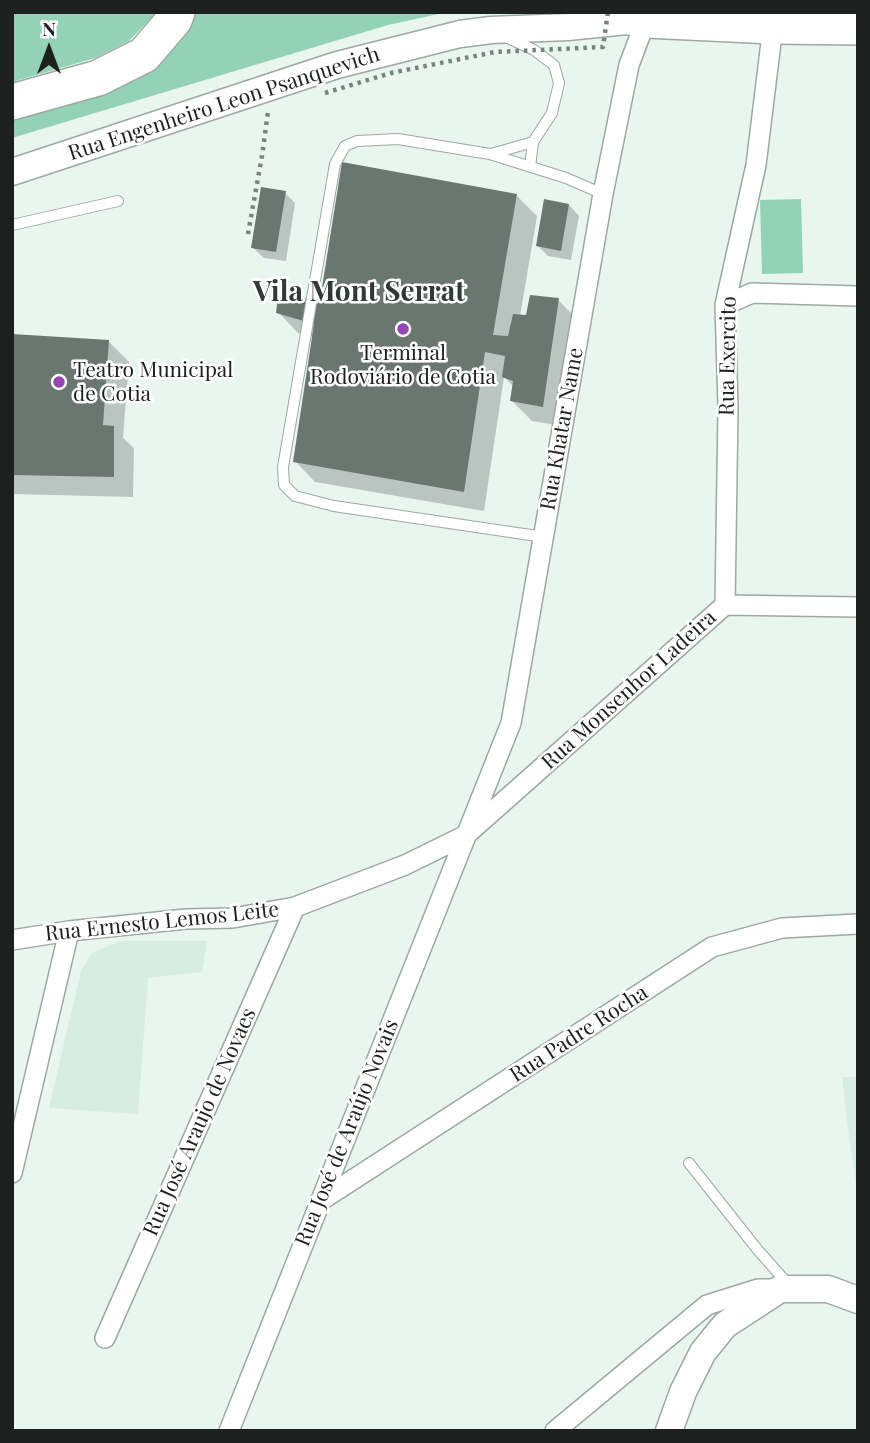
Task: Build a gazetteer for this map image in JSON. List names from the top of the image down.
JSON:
{
  "streets": {
    "main road": ["Rua Engenheiro Leon Psanquevich"],
    "street": [
      "Rua Exercito",
      "Rua Khatar Name",
      "Rua Monsenhor Ladeira",
      "Rua Ernesto Lemos Leite",
      "Rua Padre Rocha",
      "Rua José Araujo de Novaes",
      "Rua José de Araújo Novais"
    ]
  },
  "crossings": [
    ["Rua Engenheiro Leon Psanquevich", "Rua Khatar Name"],
    ["Rua Exercito", "Rua Monsenhor Ladeira"],
    ["Rua Khatar Name", "Rua Monsenhor Ladeira"],
    ["Rua Khatar Name", "Rua Ernesto Lemos Leite"],
    ["Rua Khatar Name", "Rua José de Araújo Novais"],
    ["Rua Monsenhor Ladeira", "Rua Ernesto Lemos Leite"],
    ["Rua Monsenhor Ladeira", "Rua José de Araújo Novais"],
    ["Rua Ernesto Lemos Leite", "Rua José Araujo de Novaes"],
    ["Rua Ernesto Lemos Leite", "Rua José de Araújo Novais"],
    ["Rua Padre Rocha", "Rua José de Araújo Novais"]
  ],
  "districts": ["Vila Mont Serrat"],
  "places": ["Terminal Rodoviário de Cotia", "Teatro Municipal de Cotia"],
  "north": "top"
}
